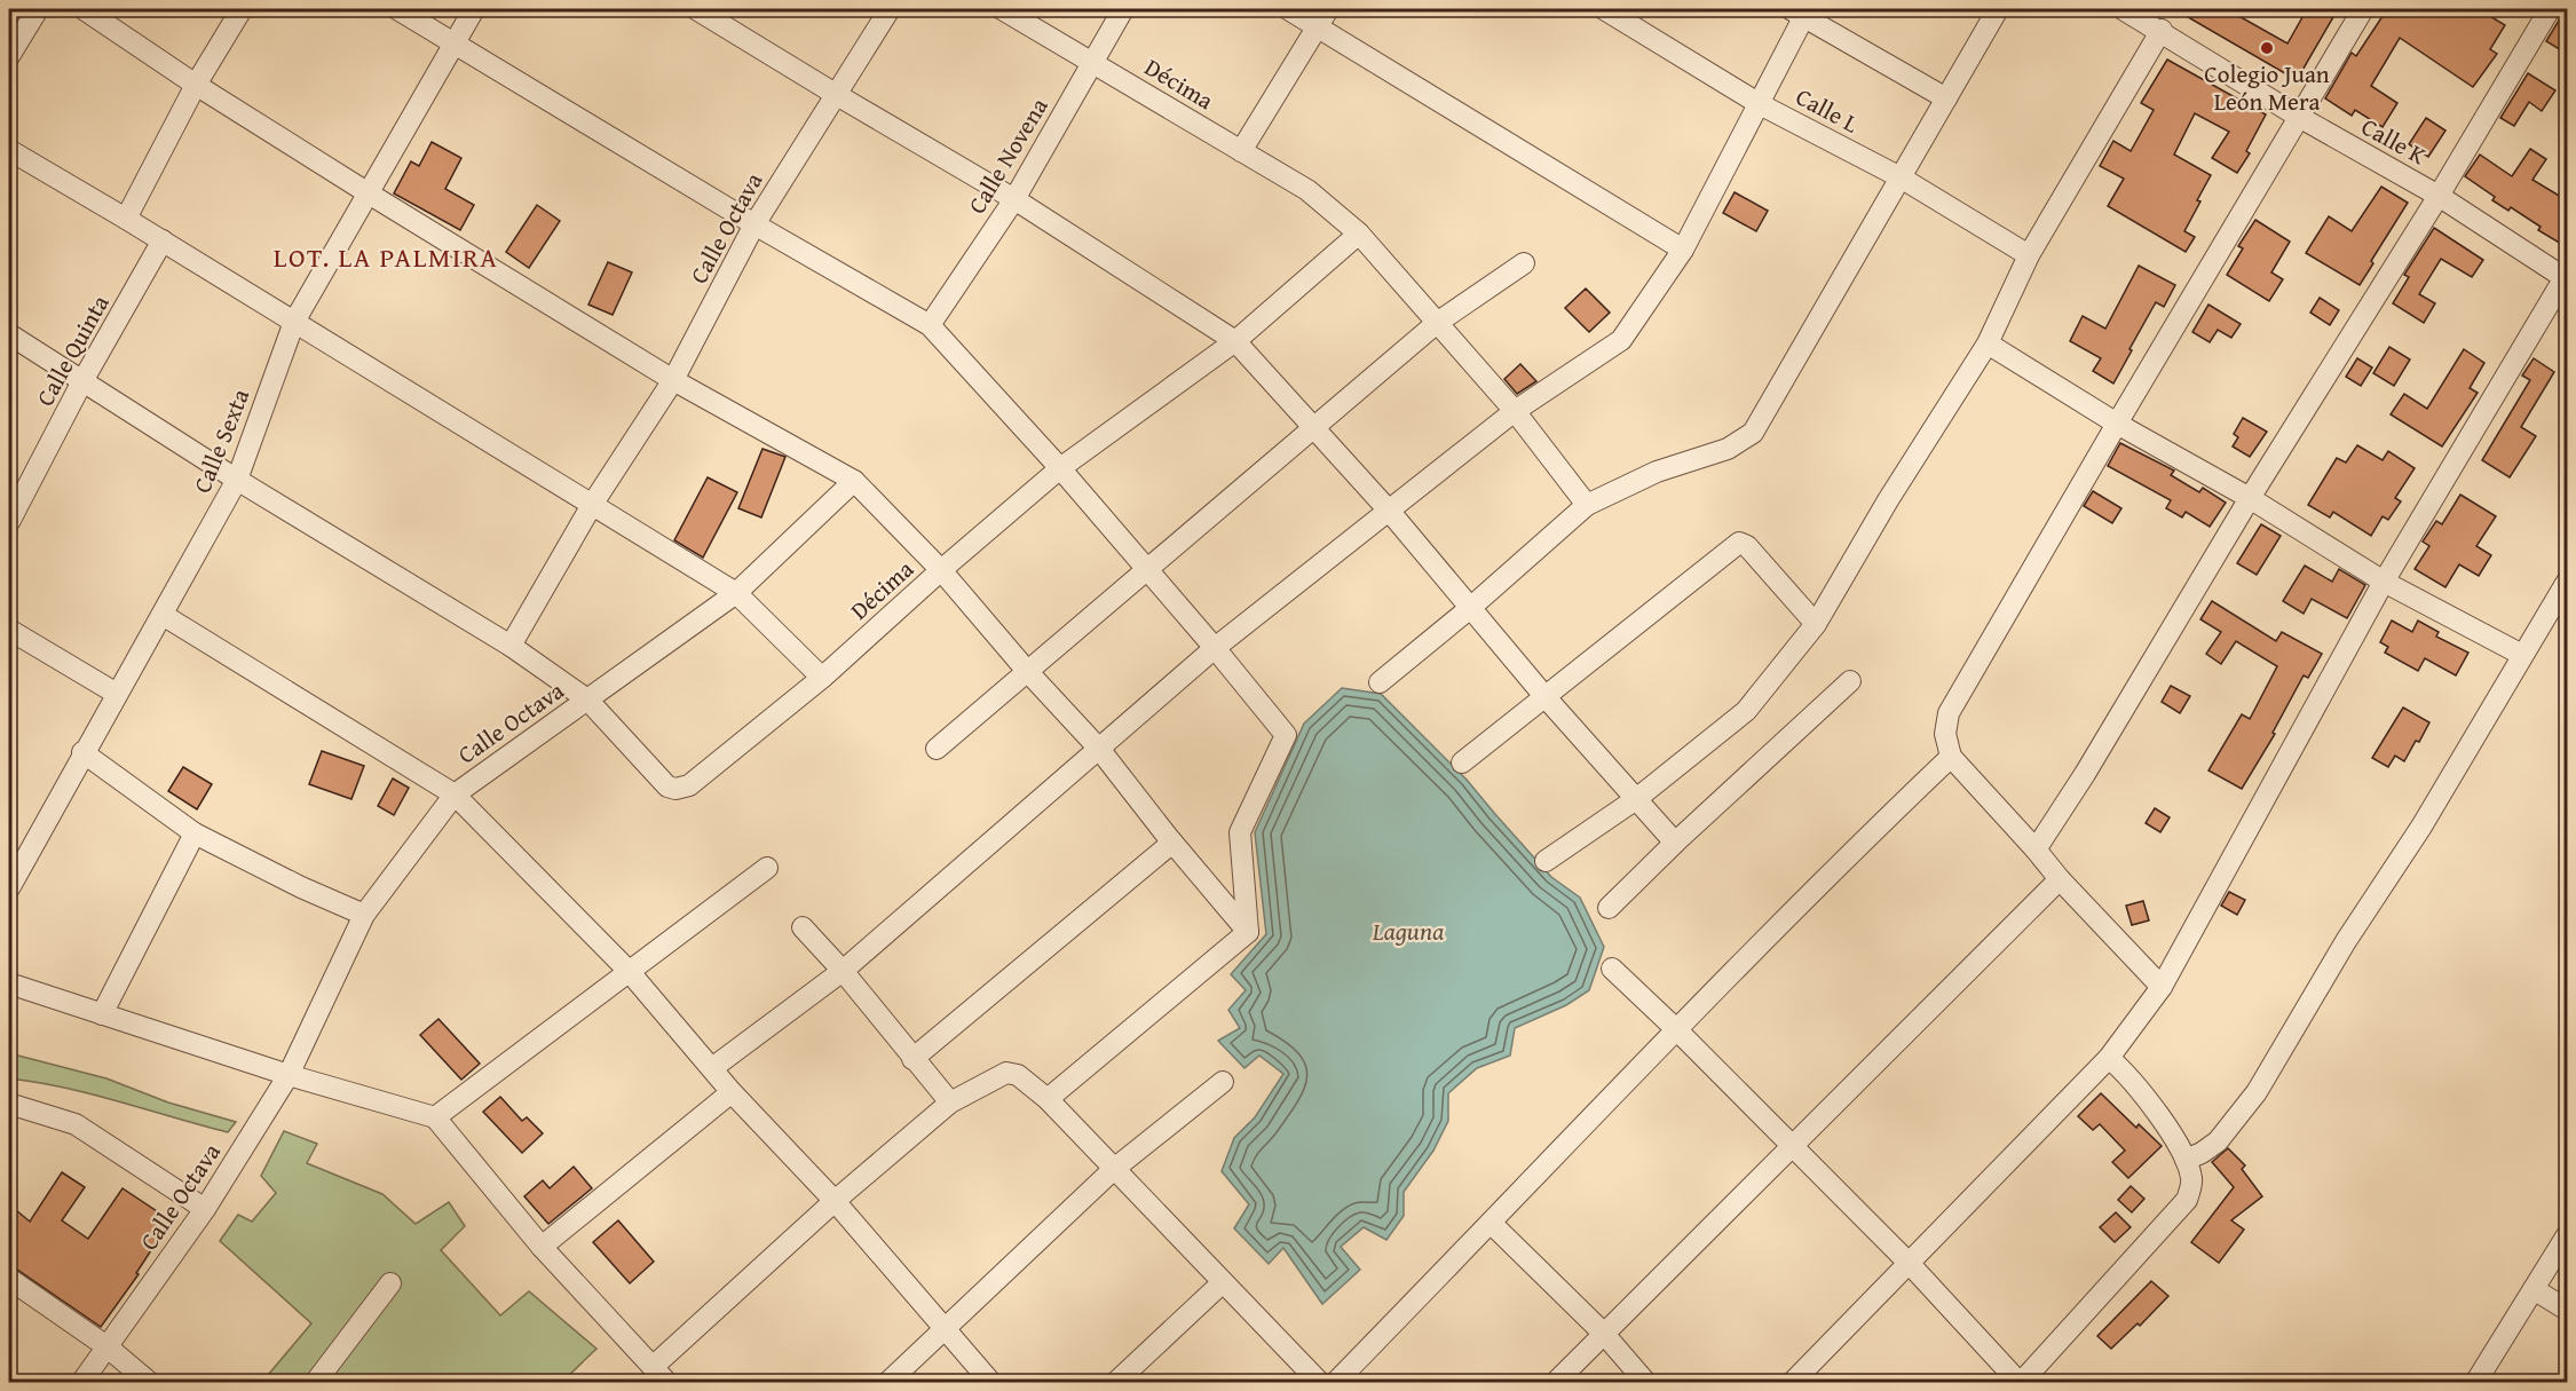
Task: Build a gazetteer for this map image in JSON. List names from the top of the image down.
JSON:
{
  "streets": {
    "street": [
      "Décima",
      "Calle L",
      "Calle K",
      "Calle Novena",
      "Calle Octava",
      "Calle Quinta",
      "Calle Sexta"
    ]
  },
  "crossings": [
    ["Décima", "Calle Novena"],
    ["Décima", "Calle Octava"]
  ],
  "districts": ["LOT. LA PALMIRA"],
  "water": ["Laguna"],
  "places": ["Colegio Juan León Mera"]
}
